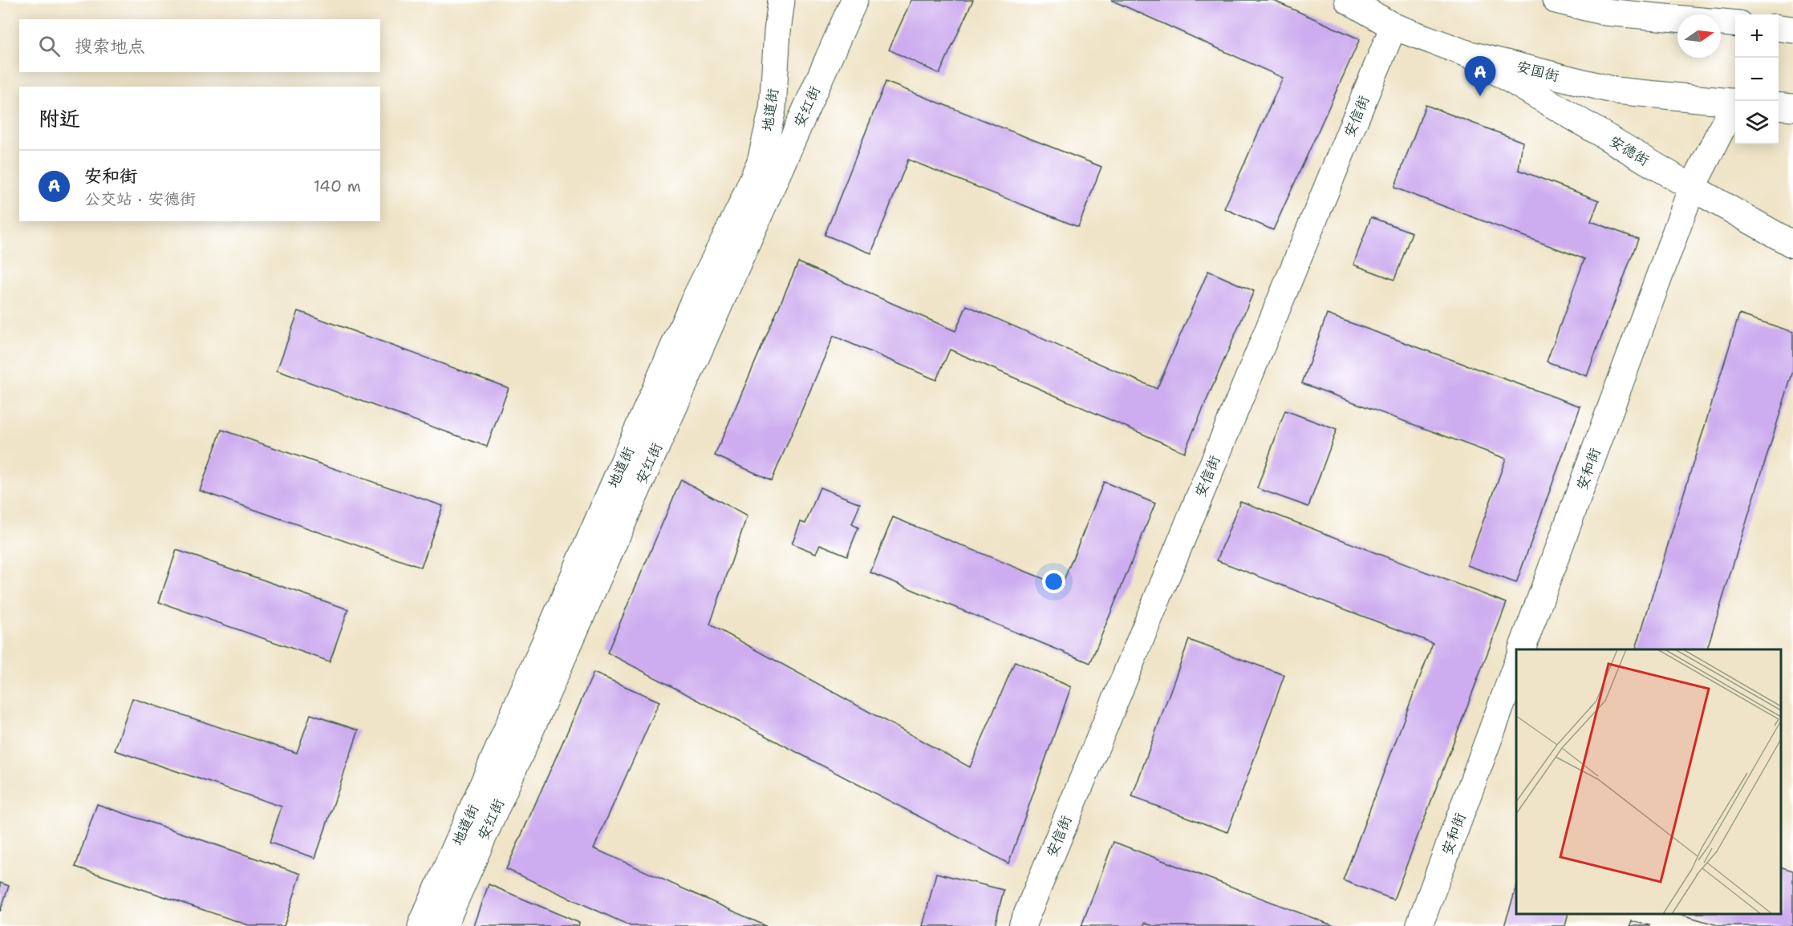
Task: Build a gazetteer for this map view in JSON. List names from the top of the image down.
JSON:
{
  "streets": {
    "main road": [
      "安国街",
      "安红街",
      "地道街",
      "安信街",
      "安德街",
      "安和街"
    ]
  },
  "crossings": [
    ["安国街", "安信街"],
    ["安国街", "安德街"],
    ["安德街", "安和街"]
  ],
  "north": "right",
  "page": {
    "map_buttons": ["+", "−"],
    "search": "搜索地点",
    "pins": "A",
    "heading": "附近",
    "list": [
      {
        "mark": "A",
        "name": "安和街",
        "note": "公交站 · 安德街",
        "value": "140 m"
      }
    ]
  }
}
